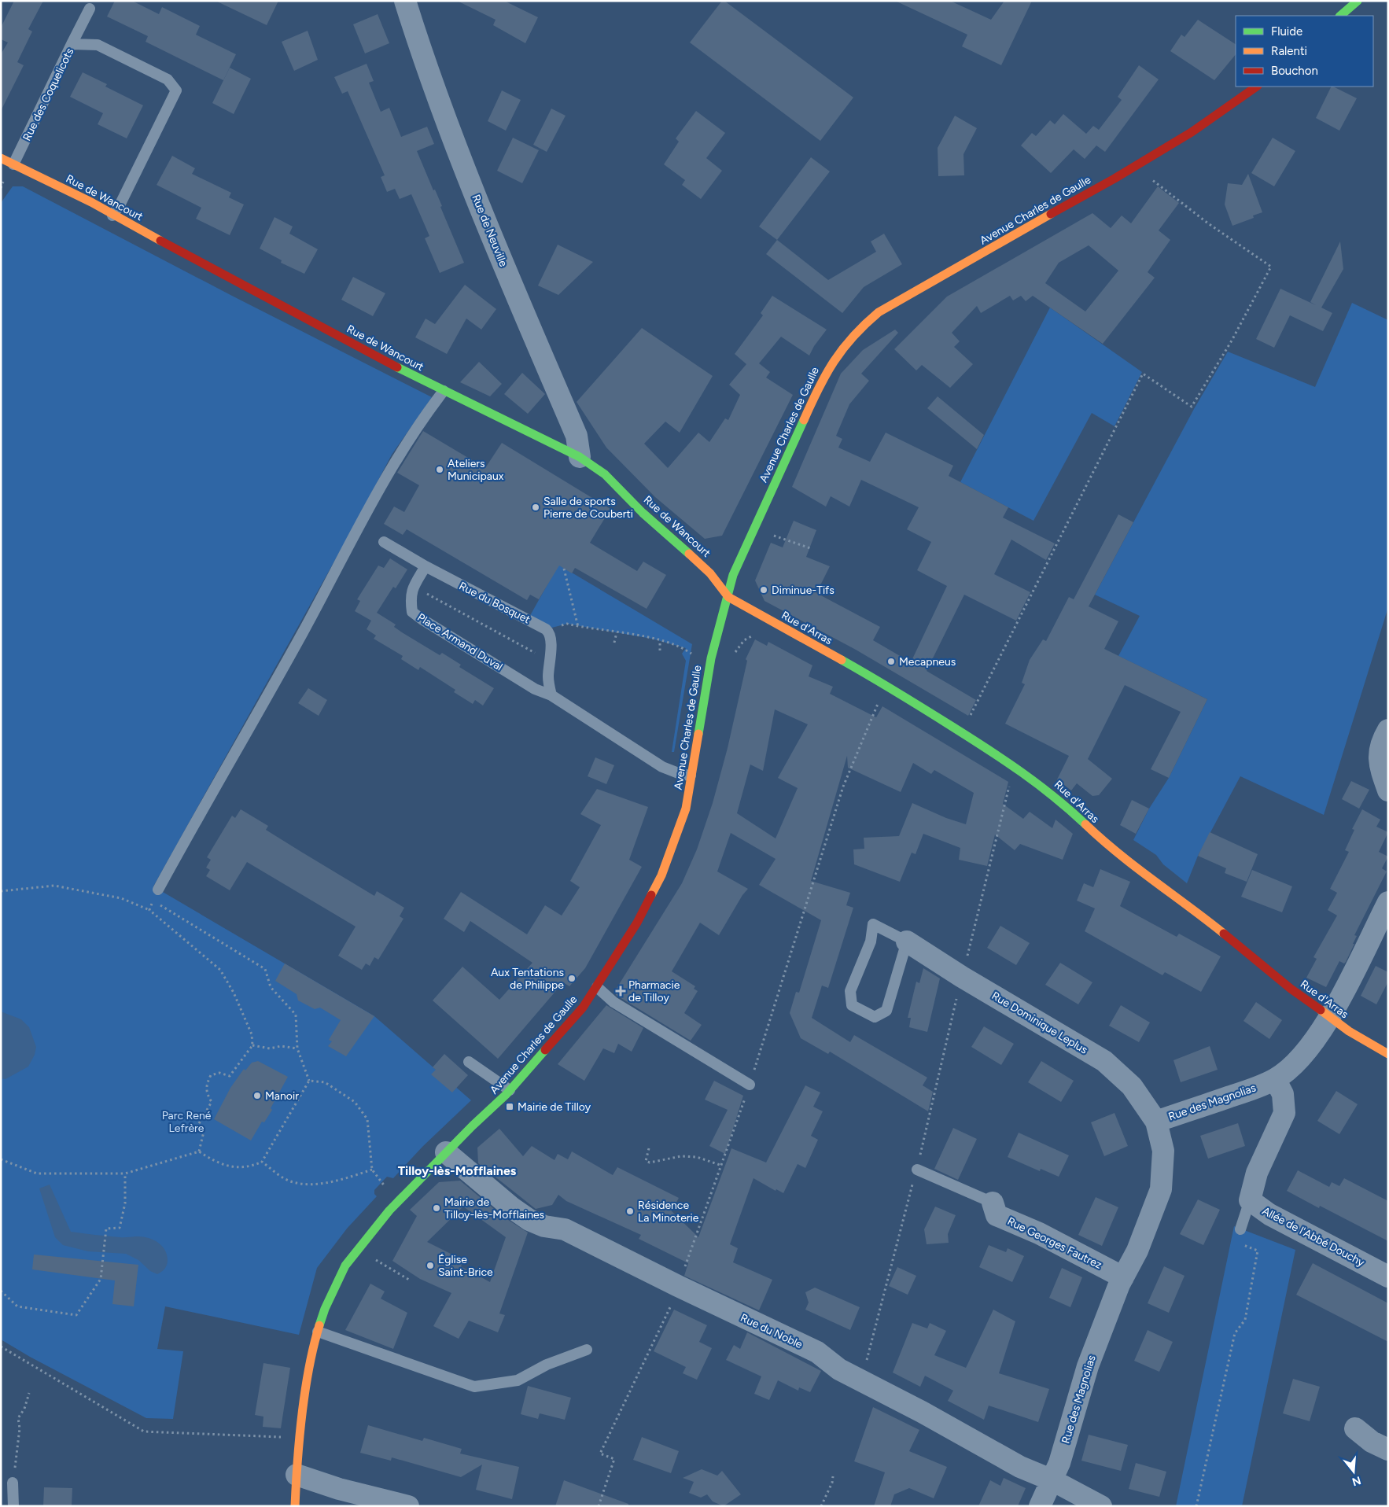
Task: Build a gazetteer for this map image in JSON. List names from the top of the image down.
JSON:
{
  "streets": {
    "street": [
      "Rue de Wancourt",
      "Avenue Charles de Gaulle",
      "Rue de Neuville",
      "Rue d'Arras",
      "Rue Dominique Leplus",
      "Rue des Magnolias",
      "Allée de l'Abbé Douchy",
      "Rue Georges Fautrez",
      "Rue du Noble"
    ],
    "lane": ["Rue des Coquelicots", "Rue du Bosquet", "Place Armand Duval"]
  },
  "crossings": [
    ["Rue des Coquelicots", "Rue de Wancourt"],
    ["Rue de Wancourt", "Avenue Charles de Gaulle"],
    ["Rue de Wancourt", "Rue de Neuville"],
    ["Rue de Wancourt", "Rue d'Arras"],
    ["Avenue Charles de Gaulle", "Rue d'Arras"],
    ["Avenue Charles de Gaulle", "Rue du Noble"],
    ["Rue du Bosquet", "Place Armand Duval"],
    ["Rue d'Arras", "Rue des Magnolias"],
    ["Rue Dominique Leplus", "Rue des Magnolias"],
    ["Rue des Magnolias", "Rue Georges Fautrez"],
    ["Rue des Magnolias", "Rue du Noble"]
  ],
  "districts": ["Tilloy-lès-Mofflaines"],
  "parks": ["Parc René Lefrère"],
  "places": {
    "other": [
      "Ateliers Municipaux",
      "Salle de sports Pierre de Couberti",
      "Diminue-Tifs",
      "Mecapneus",
      "Aux Tentations de Philippe",
      "Manoir",
      "Mairie de Tilloy-lès-Mofflaines",
      "Résidence La Minoterie",
      "Église Saint-Brice"
    ],
    "health": ["Pharmacie de Tilloy"],
    "transit": ["Mairie de Tilloy"]
  },
  "legend": ["Fluide", "Ralenti", "Bouchon"],
  "north": "bottom"
}
